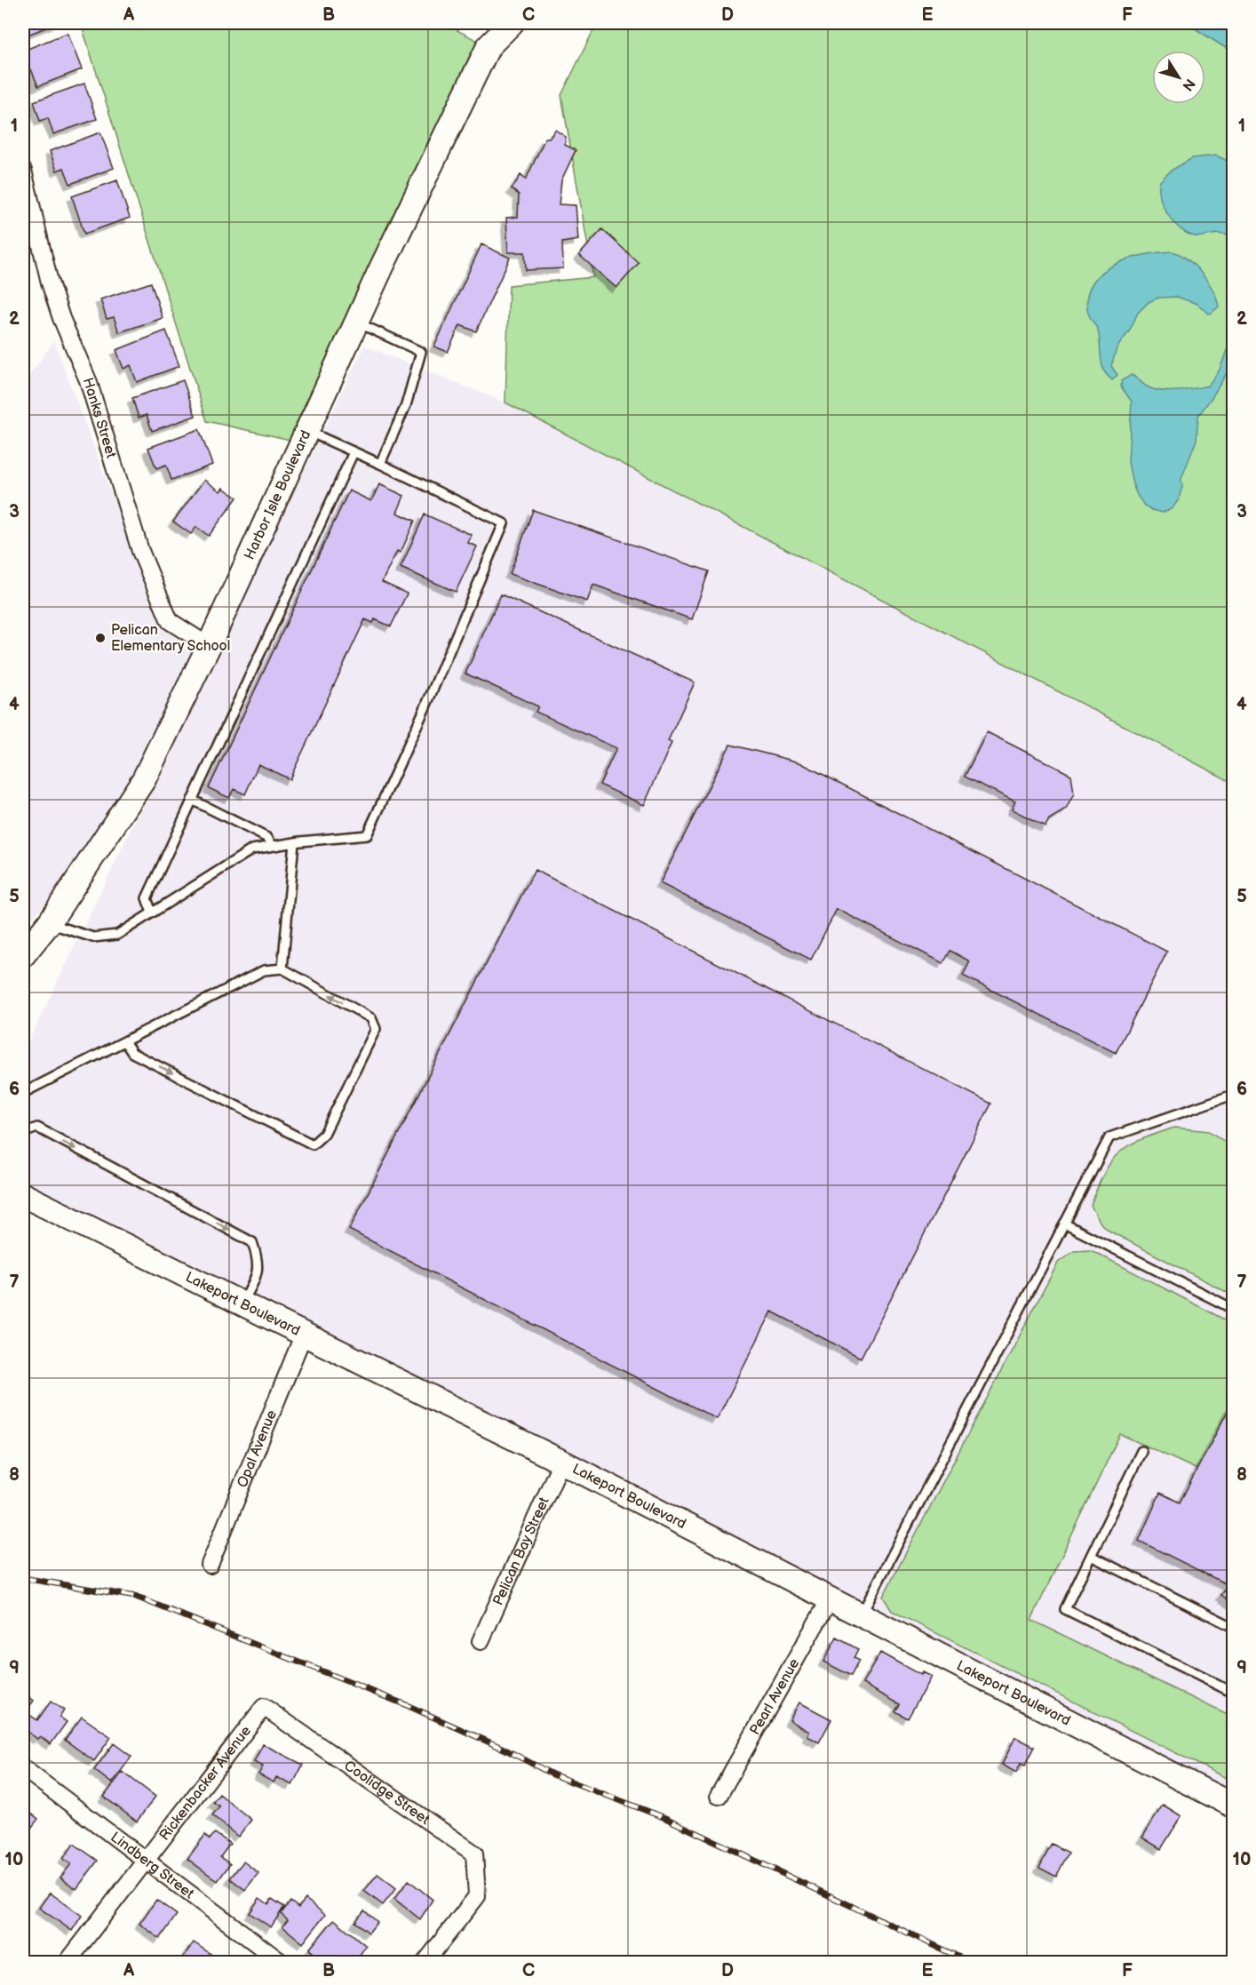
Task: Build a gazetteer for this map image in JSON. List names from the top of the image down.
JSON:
{
  "streets": {
    "street": [
      "Hanks Street",
      "Harbor Isle Boulevard",
      "Lakeport Boulevard",
      "Opal Avenue",
      "Pelican Bay Street",
      "Pearl Avenue",
      "Rickenbacker Avenue",
      "Coolidge Street",
      "Lindberg Street"
    ]
  },
  "crossings": [
    ["Hanks Street", "Harbor Isle Boulevard"],
    ["Lakeport Boulevard", "Opal Avenue"],
    ["Lakeport Boulevard", "Pelican Bay Street"],
    ["Lakeport Boulevard", "Pearl Avenue"],
    ["Rickenbacker Avenue", "Coolidge Street"],
    ["Rickenbacker Avenue", "Lindberg Street"]
  ],
  "places": ["Pelican Elementary School"],
  "north": "bottom right",
  "grid": {
    "columns": [
      "A",
      "B",
      "C",
      "D",
      "E",
      "F"
    ],
    "rows": [
      "1",
      "2",
      "3",
      "4",
      "5",
      "6",
      "7",
      "8",
      "9",
      "10"
    ]
  }
}
